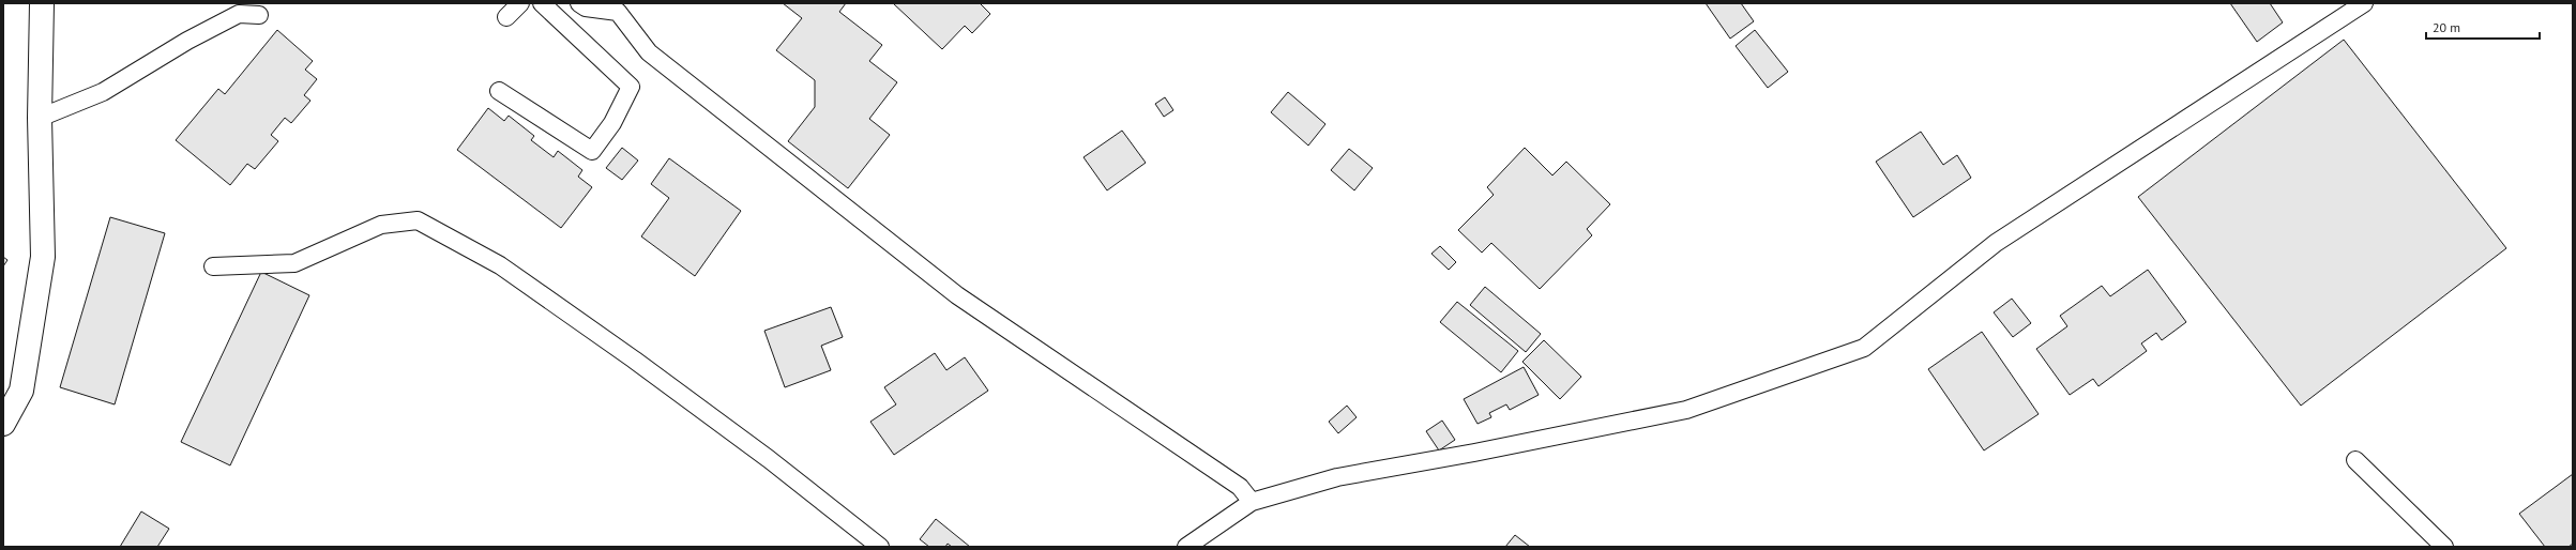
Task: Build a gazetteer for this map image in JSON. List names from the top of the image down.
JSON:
{
  "scale_bar": "20 m"
}
